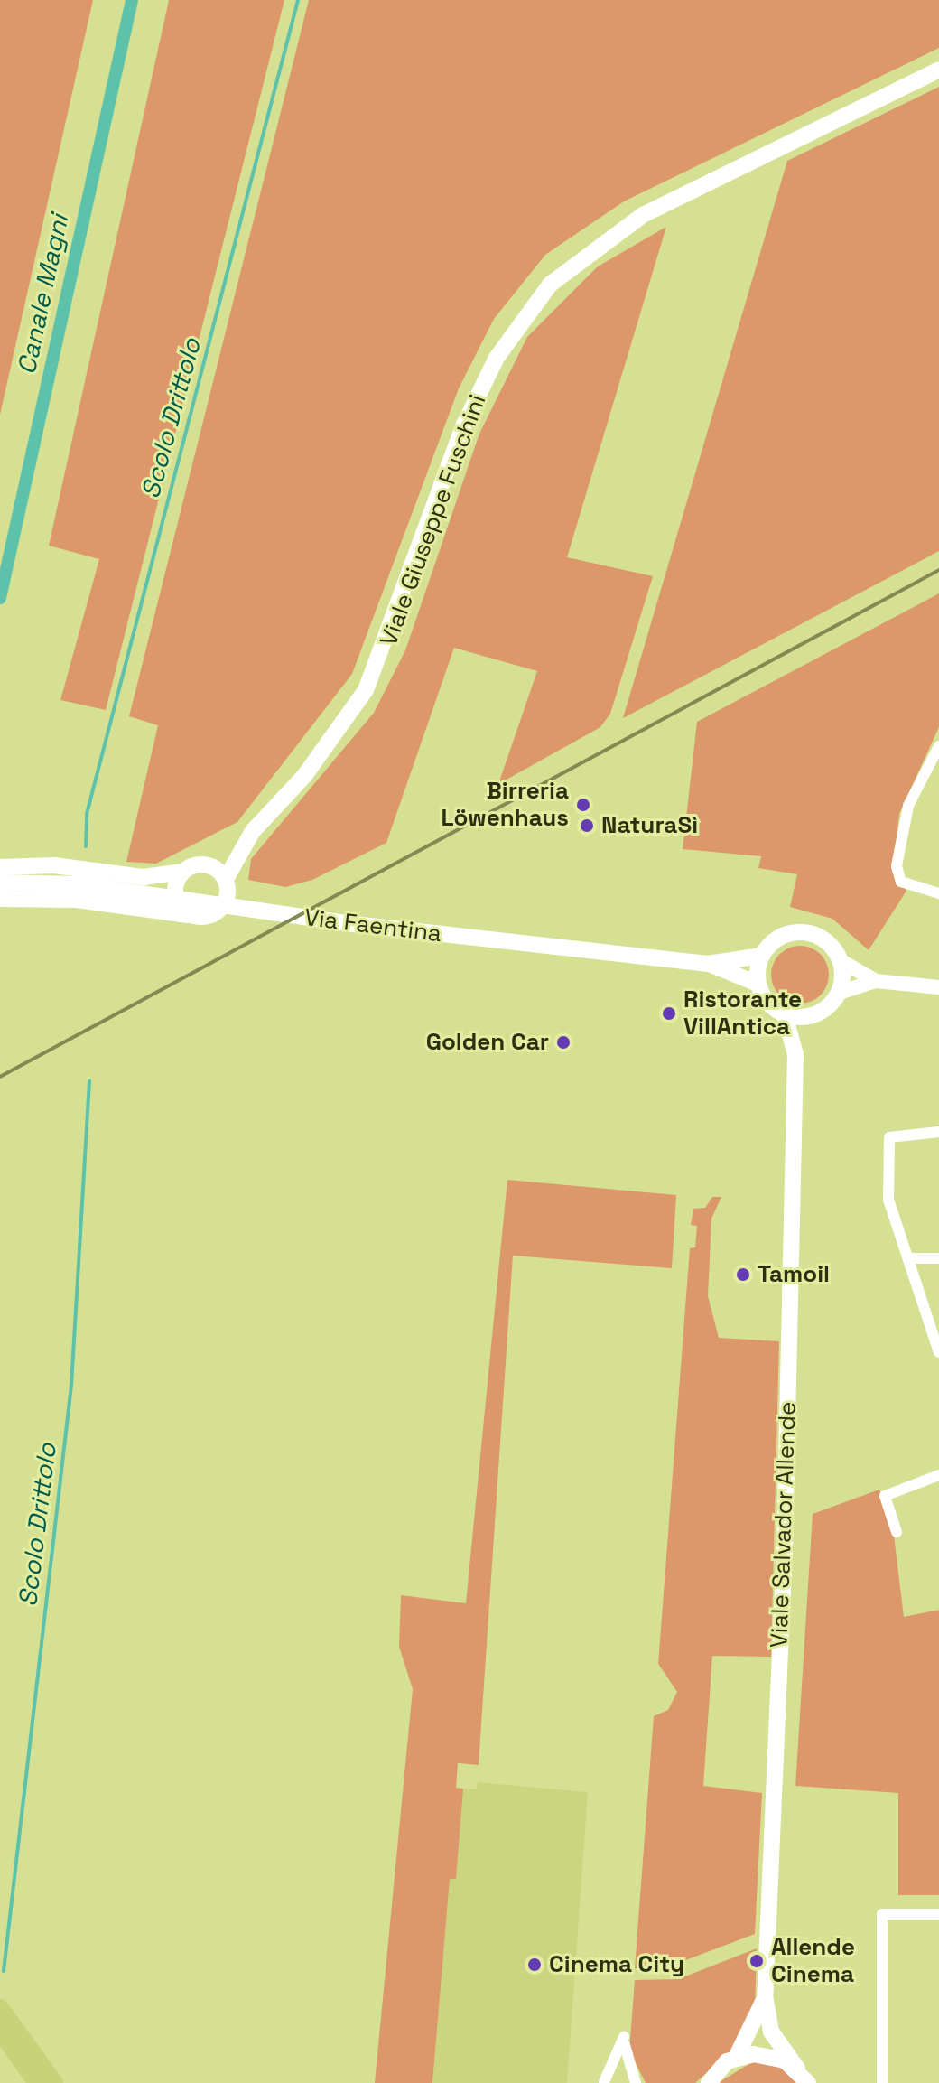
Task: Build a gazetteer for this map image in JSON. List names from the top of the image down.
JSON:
{
  "streets": {
    "main road": ["Viale Giuseppe Fuschini", "Via Faentina", "Viale Salvador Allende"]
  },
  "crossings": [
    ["Via Faentina", "Viale Salvador Allende"]
  ],
  "water": ["Canale Magni", "Scolo Drittolo"],
  "places": [
    "Birreria Löwenhaus",
    "NaturaSì",
    "Ristorante VillAntica",
    "Golden Car",
    "Tamoil",
    "Allende Cinema",
    "Cinema City"
  ]
}
